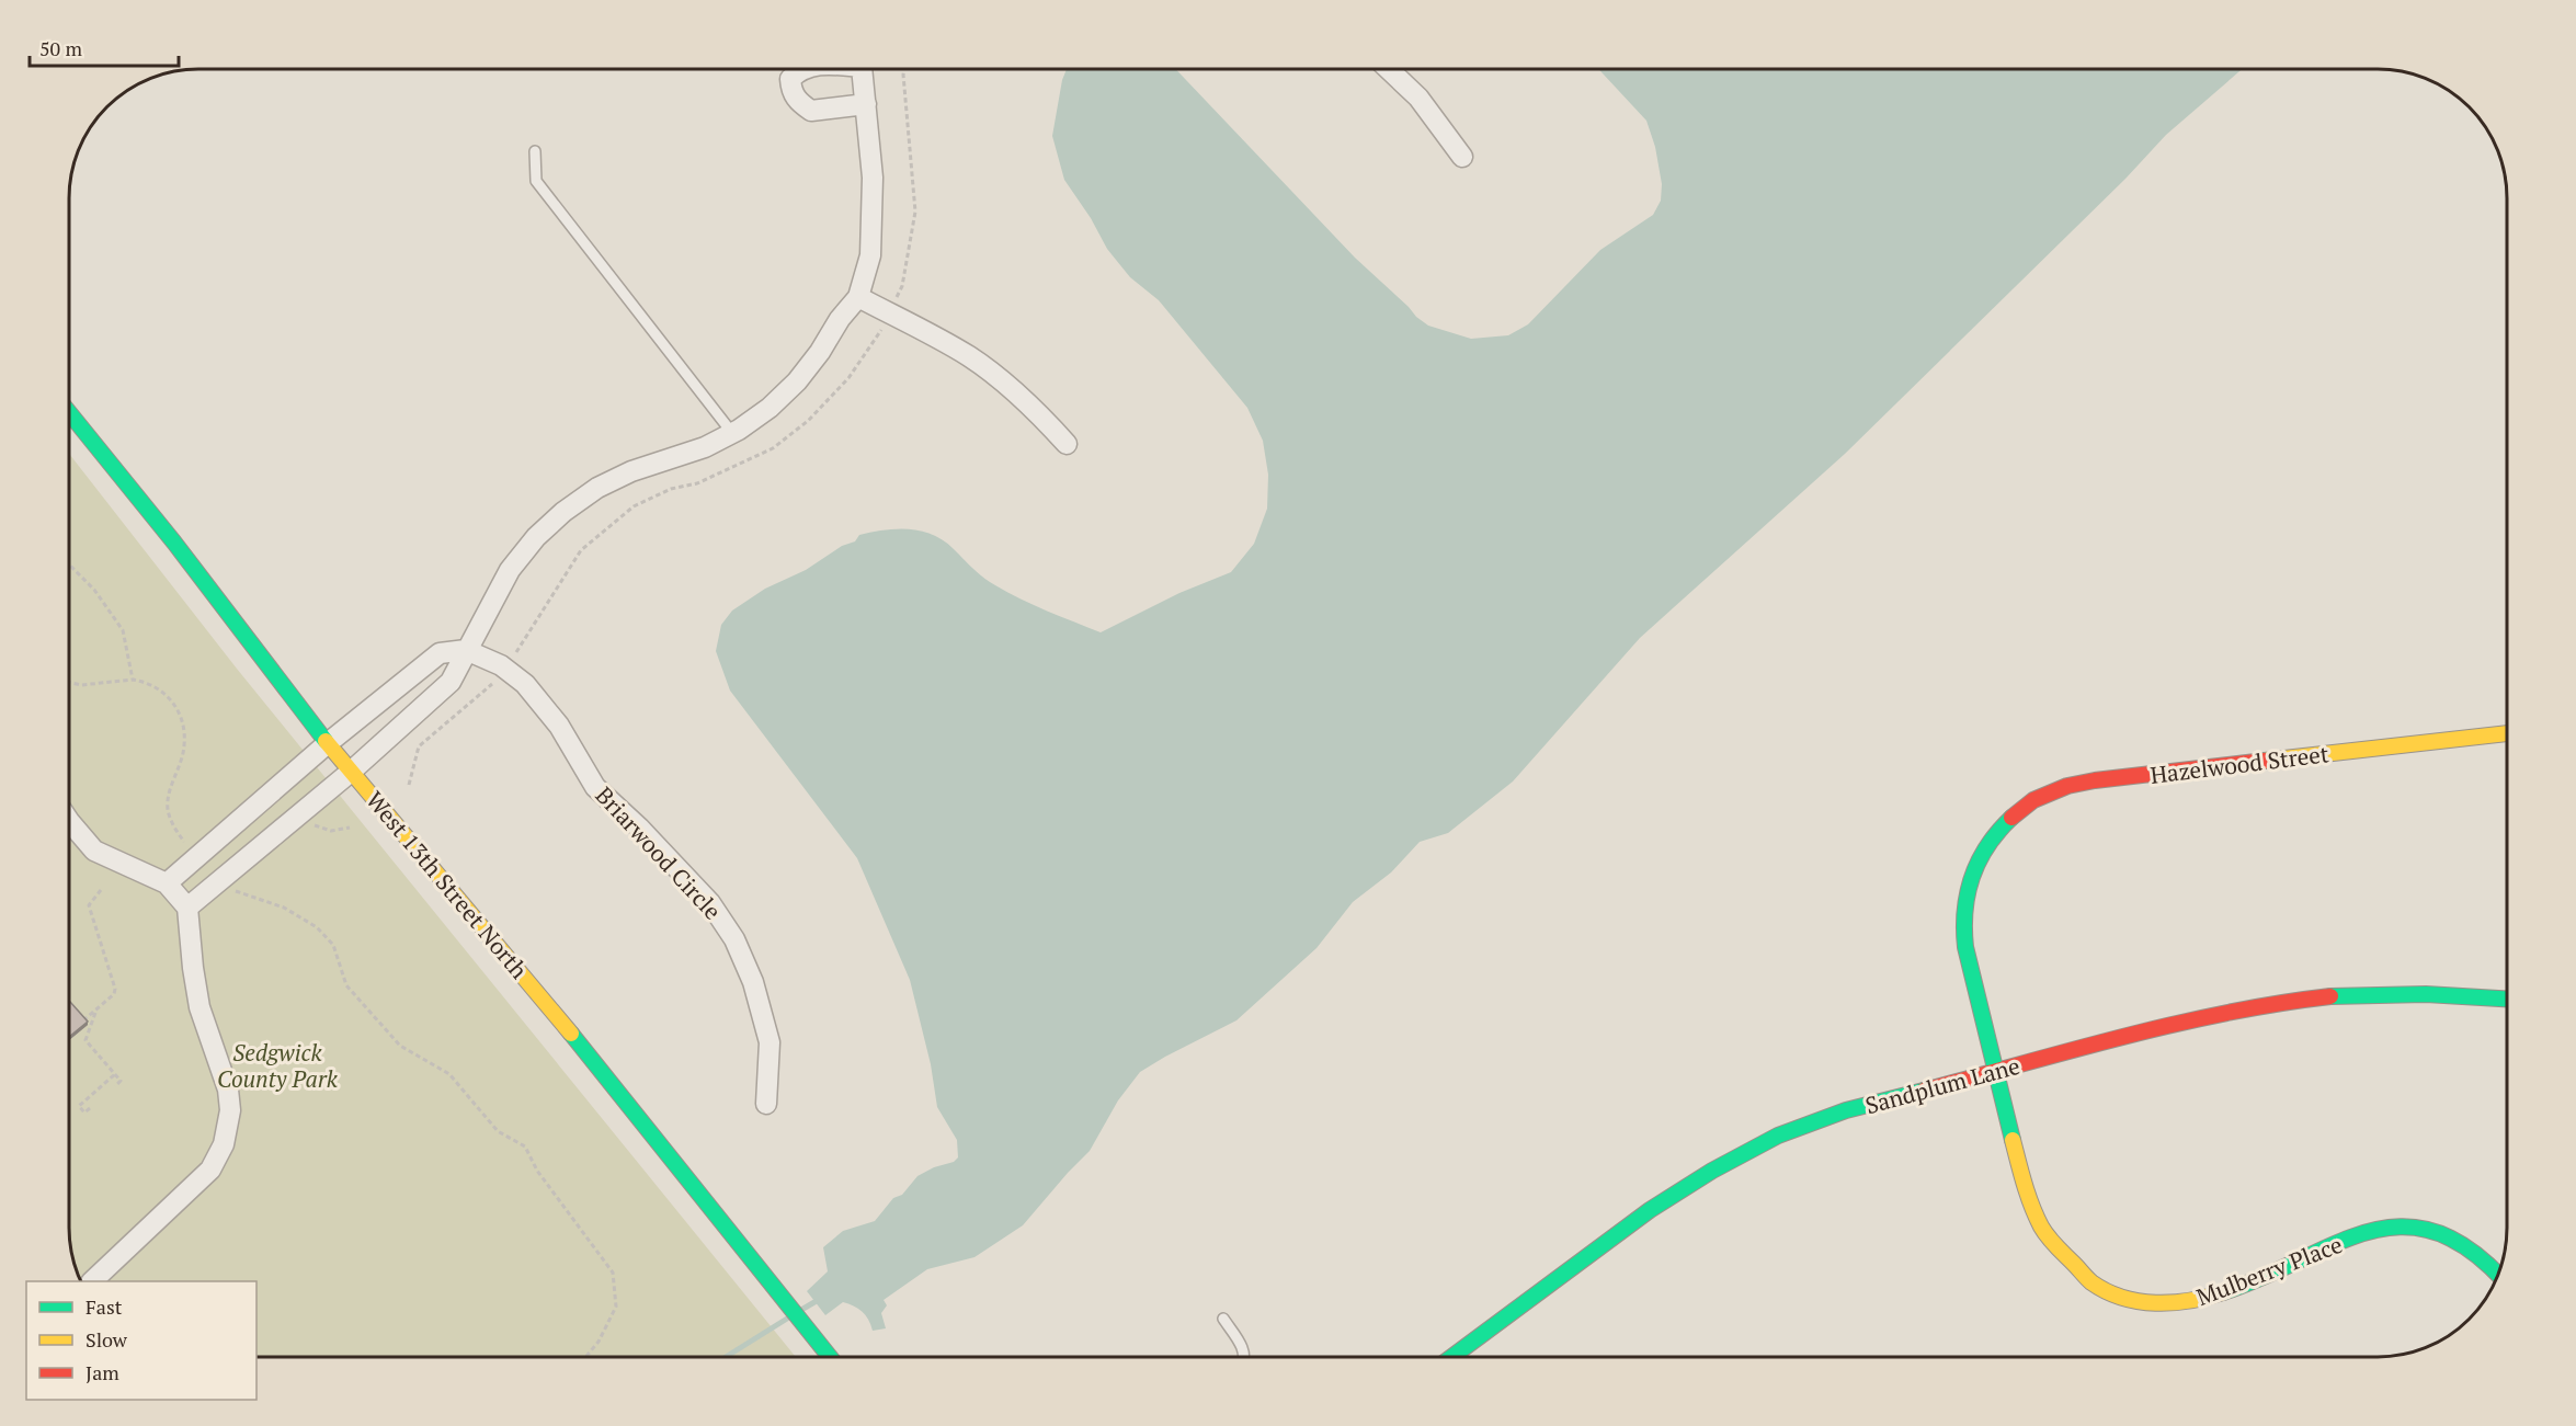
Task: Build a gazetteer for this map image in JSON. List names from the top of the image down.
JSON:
{
  "streets": {
    "street": [
      "Hazelwood Street",
      "Briarwood Circle",
      "West 13th Street North",
      "Sandplum Lane",
      "Mulberry Place"
    ]
  },
  "crossings": [
    ["Hazelwood Street", "Mulberry Place"],
    ["Sandplum Lane", "Mulberry Place"]
  ],
  "parks": ["Sedgwick County Park"],
  "legend": ["Fast", "Slow", "Jam"],
  "scale_bar": "50 m"
}
